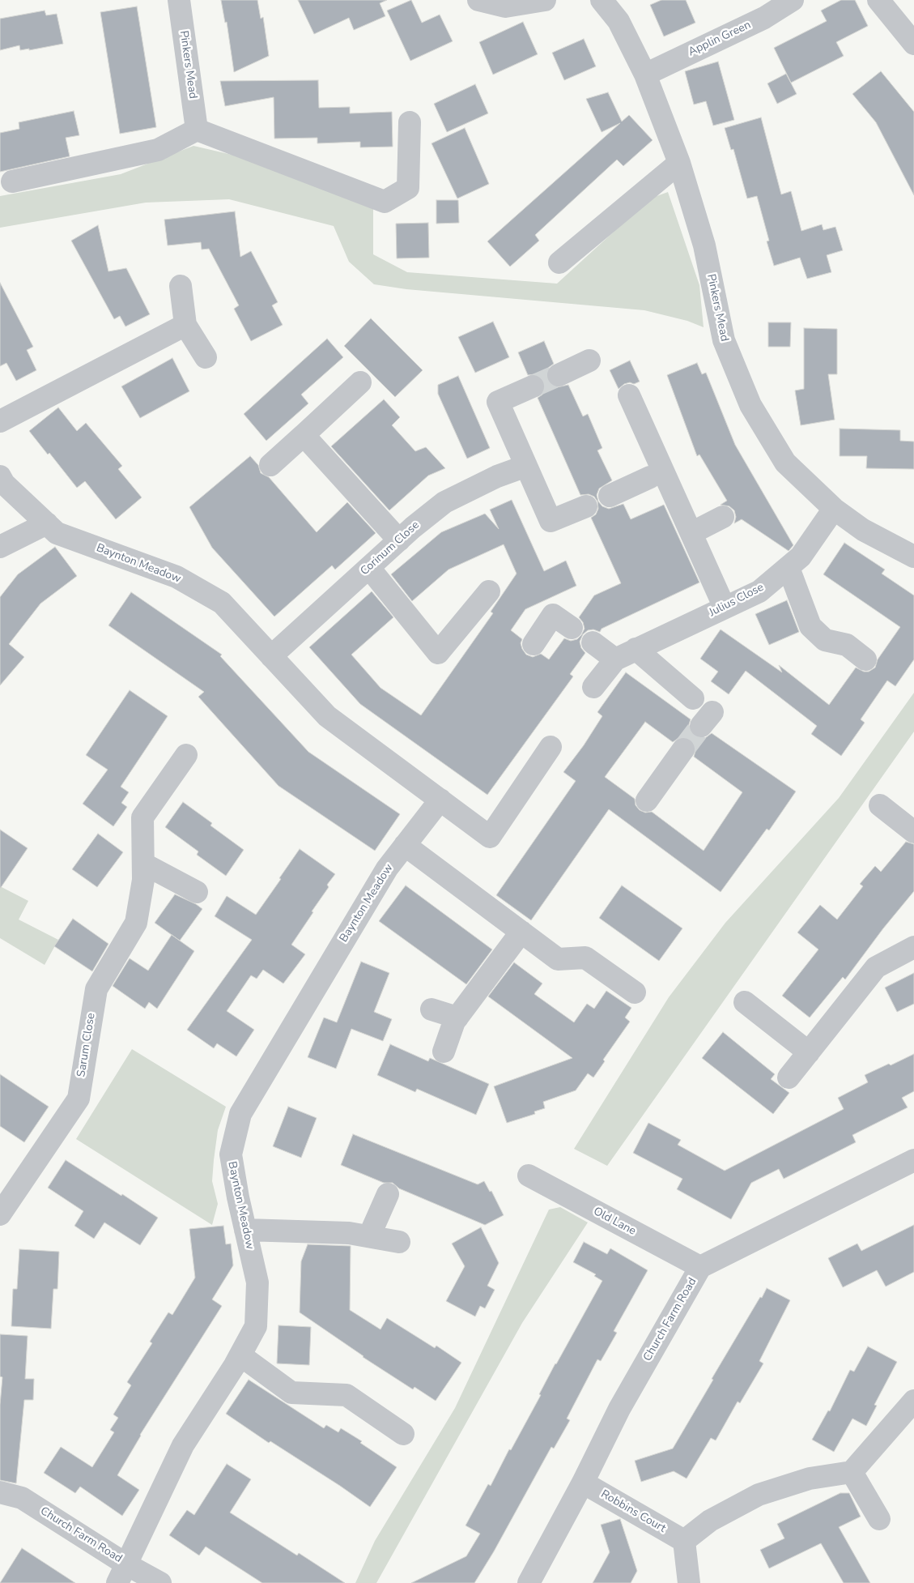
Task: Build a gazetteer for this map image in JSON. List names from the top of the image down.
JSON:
{
  "streets": {
    "street": [
      "Applin Green",
      "Pinkers Mead",
      "Corinum Close",
      "Baynton Meadow",
      "Julius Close",
      "Sarum Close",
      "Old Lane",
      "Church Farm Road",
      "Robbins Court"
    ]
  },
  "crossings": [
    ["Applin Green", "Pinkers Mead"],
    ["Pinkers Mead", "Julius Close"],
    ["Corinum Close", "Baynton Meadow"],
    ["Baynton Meadow", "Church Farm Road"],
    ["Old Lane", "Church Farm Road"],
    ["Church Farm Road", "Robbins Court"]
  ]
}
